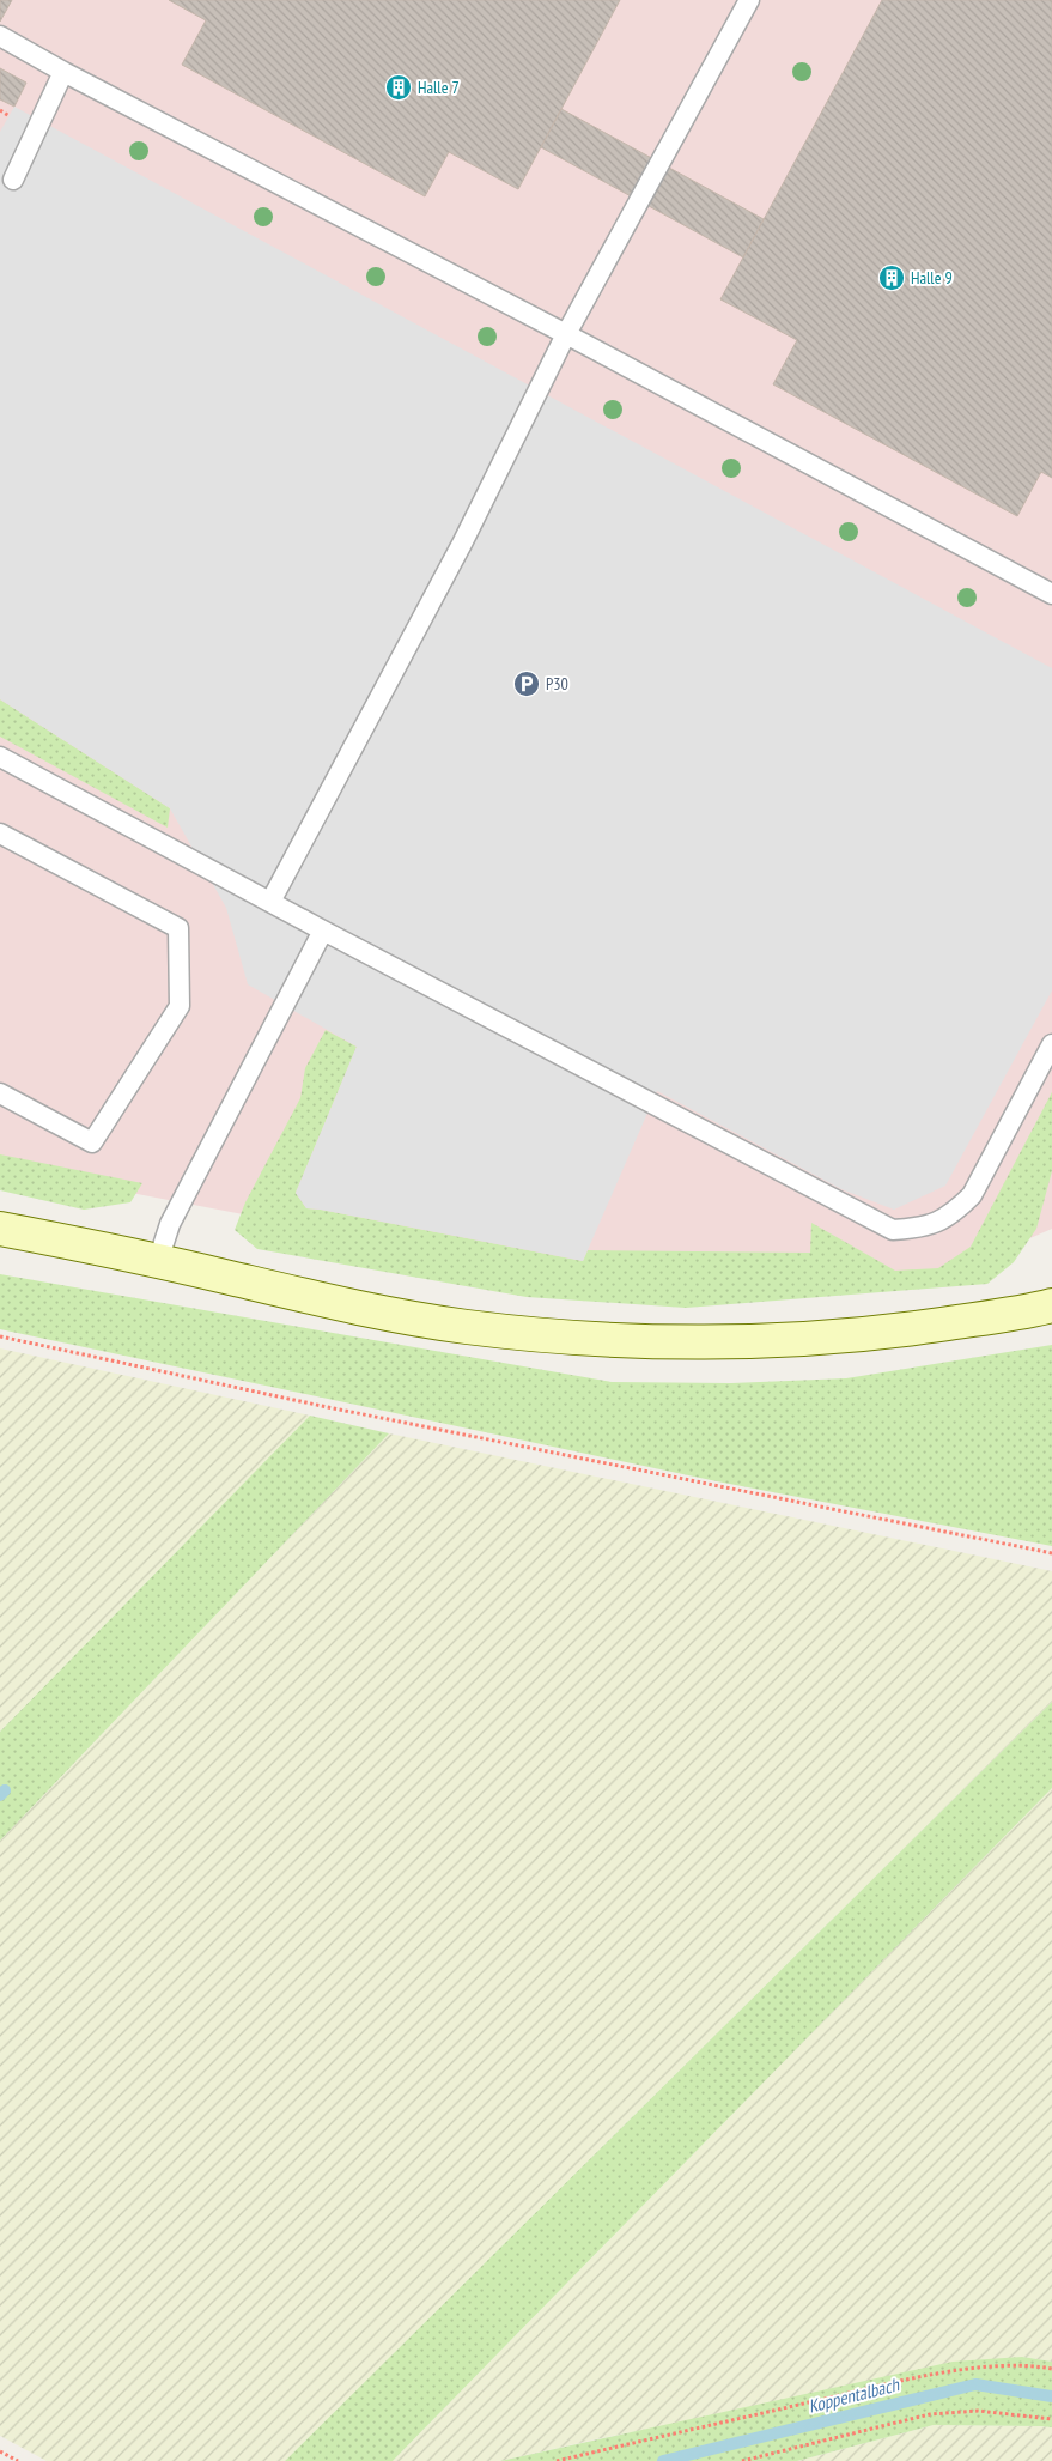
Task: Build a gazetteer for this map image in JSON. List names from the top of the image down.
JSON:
{
  "water": ["Koppentalbach"],
  "places": {
    "building": ["Halle 7", "Halle 9"],
    "parking": ["P30"]
  }
}
